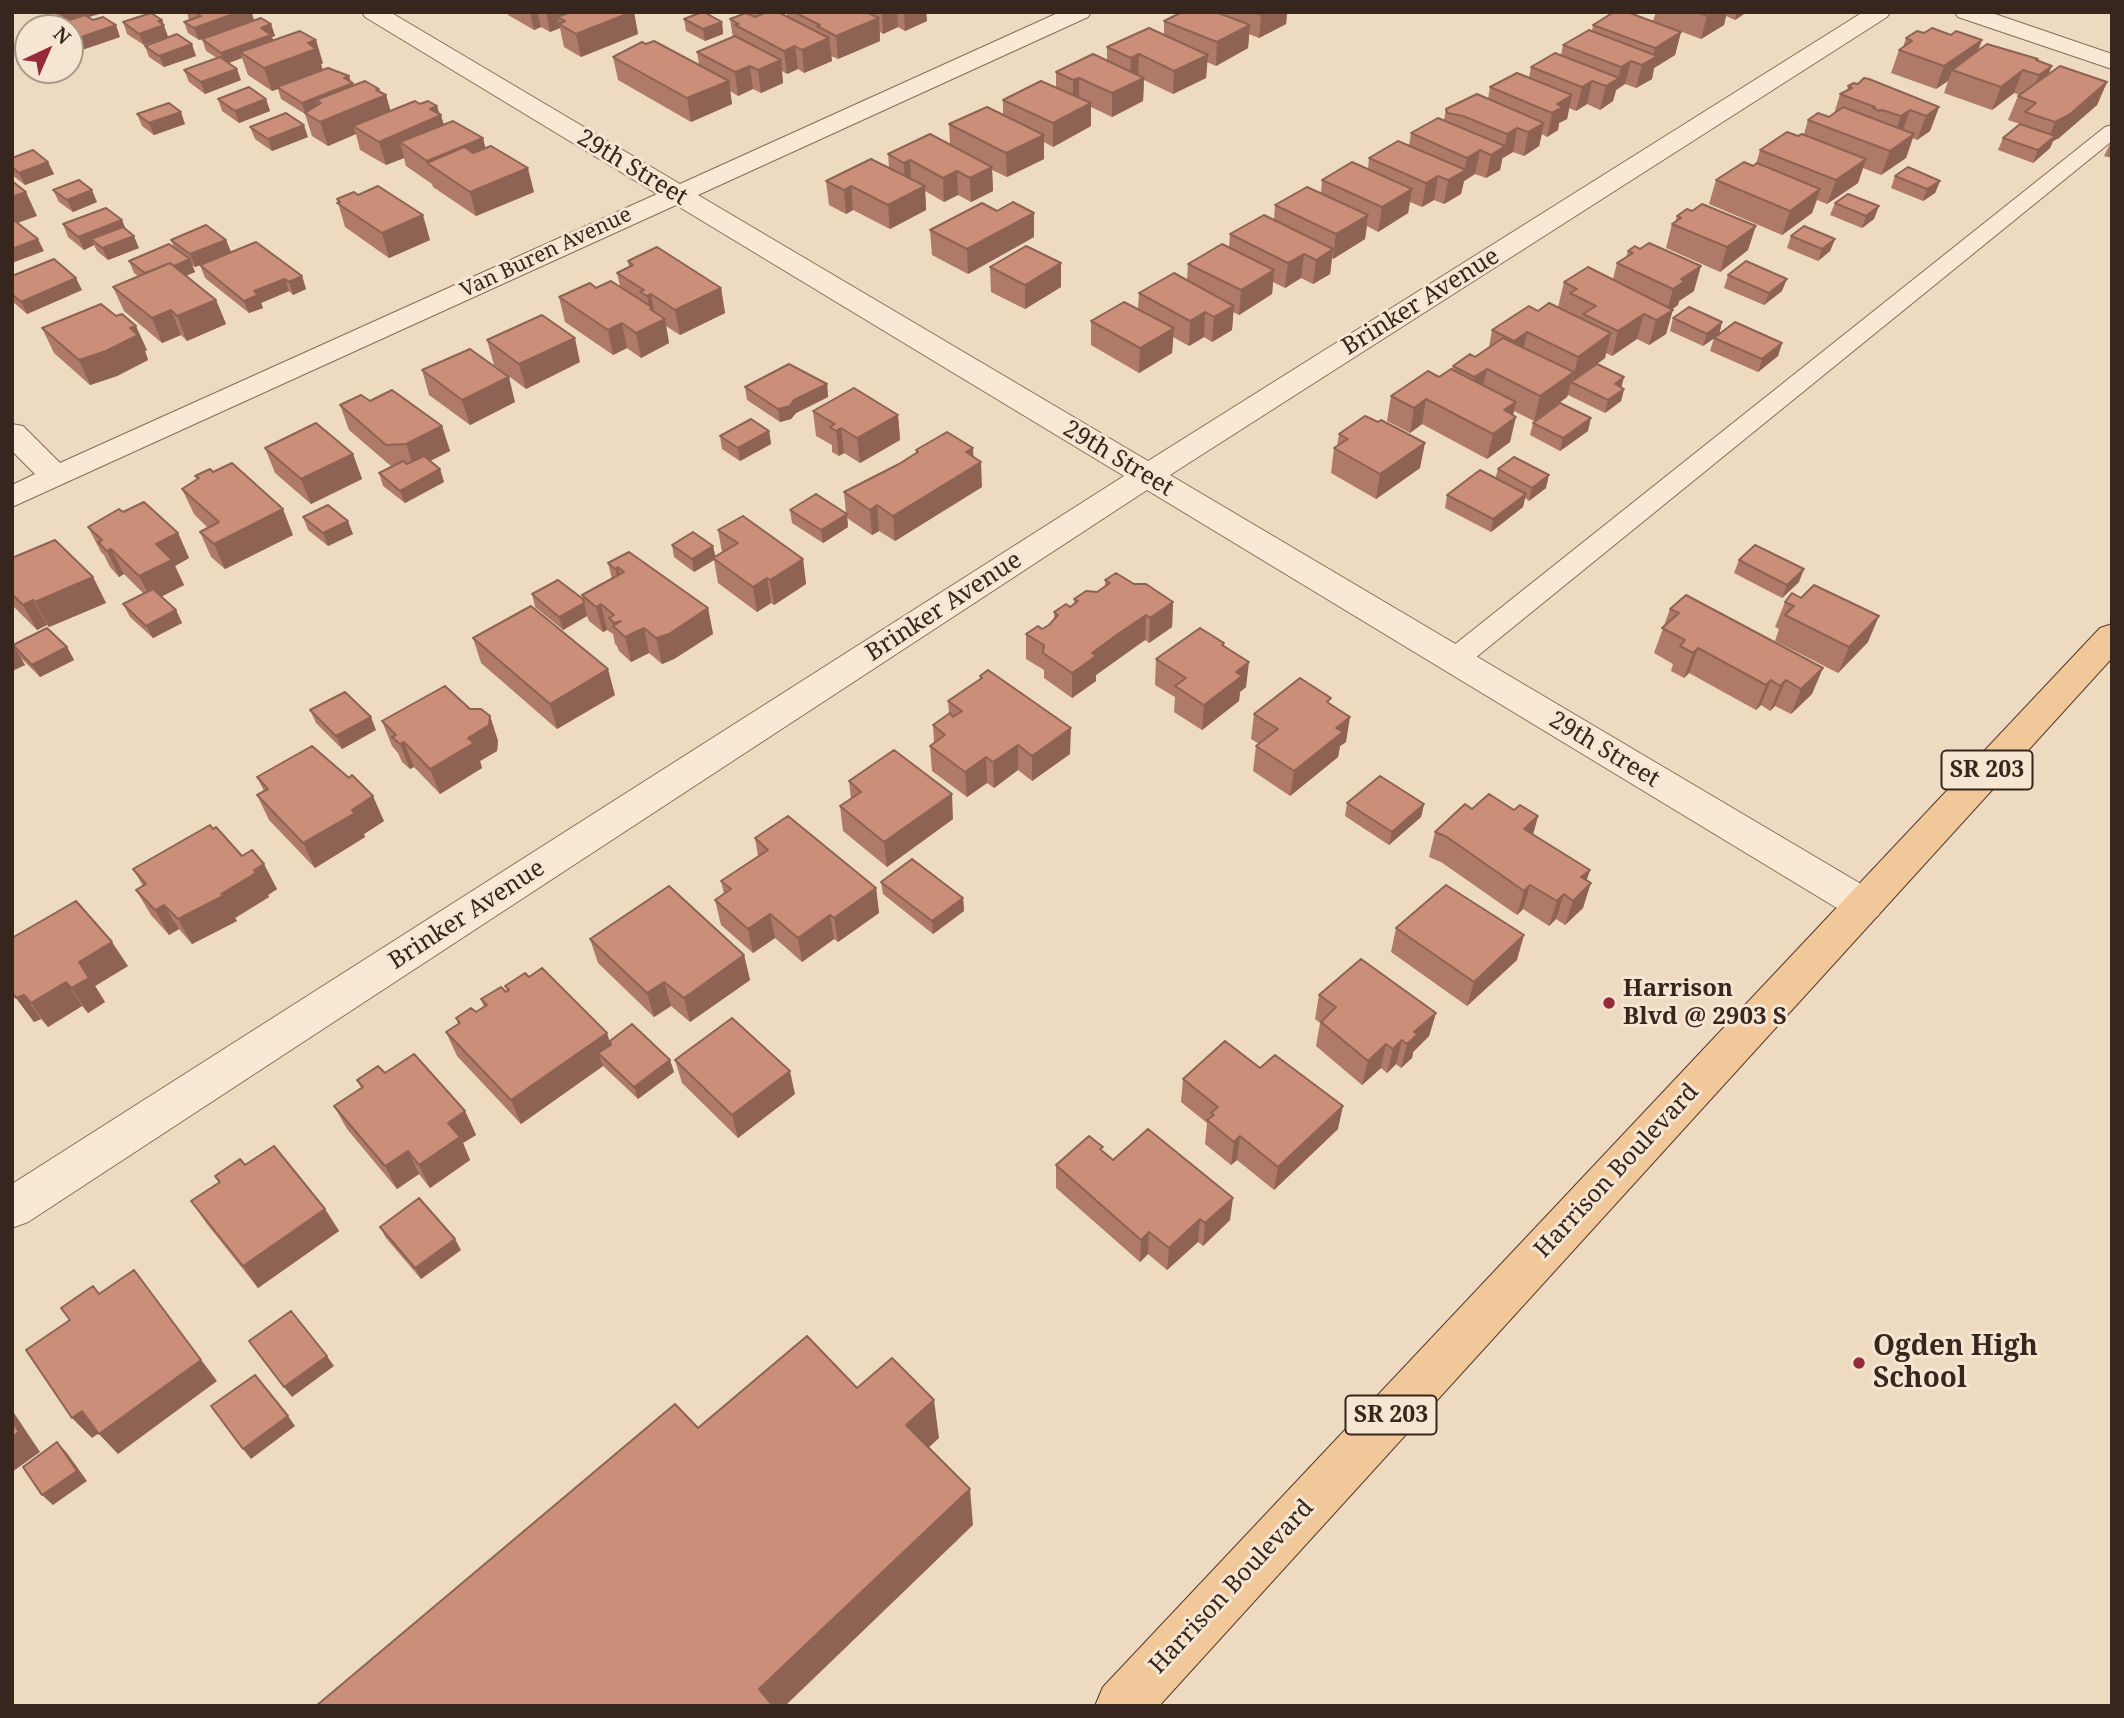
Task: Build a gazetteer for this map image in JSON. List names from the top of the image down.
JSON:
{
  "streets": {
    "main road": ["SR 203", "Harrison Boulevard"],
    "street": ["29th Street", "Van Buren Avenue", "Brinker Avenue"]
  },
  "crossings": [
    ["29th Street", "Van Buren Avenue"],
    ["29th Street", "Brinker Avenue"],
    ["29th Street", "Harrison Boulevard"]
  ],
  "places": ["Harrison Blvd @ 2903 S", "Ogden High School"],
  "north": "top right"
}
